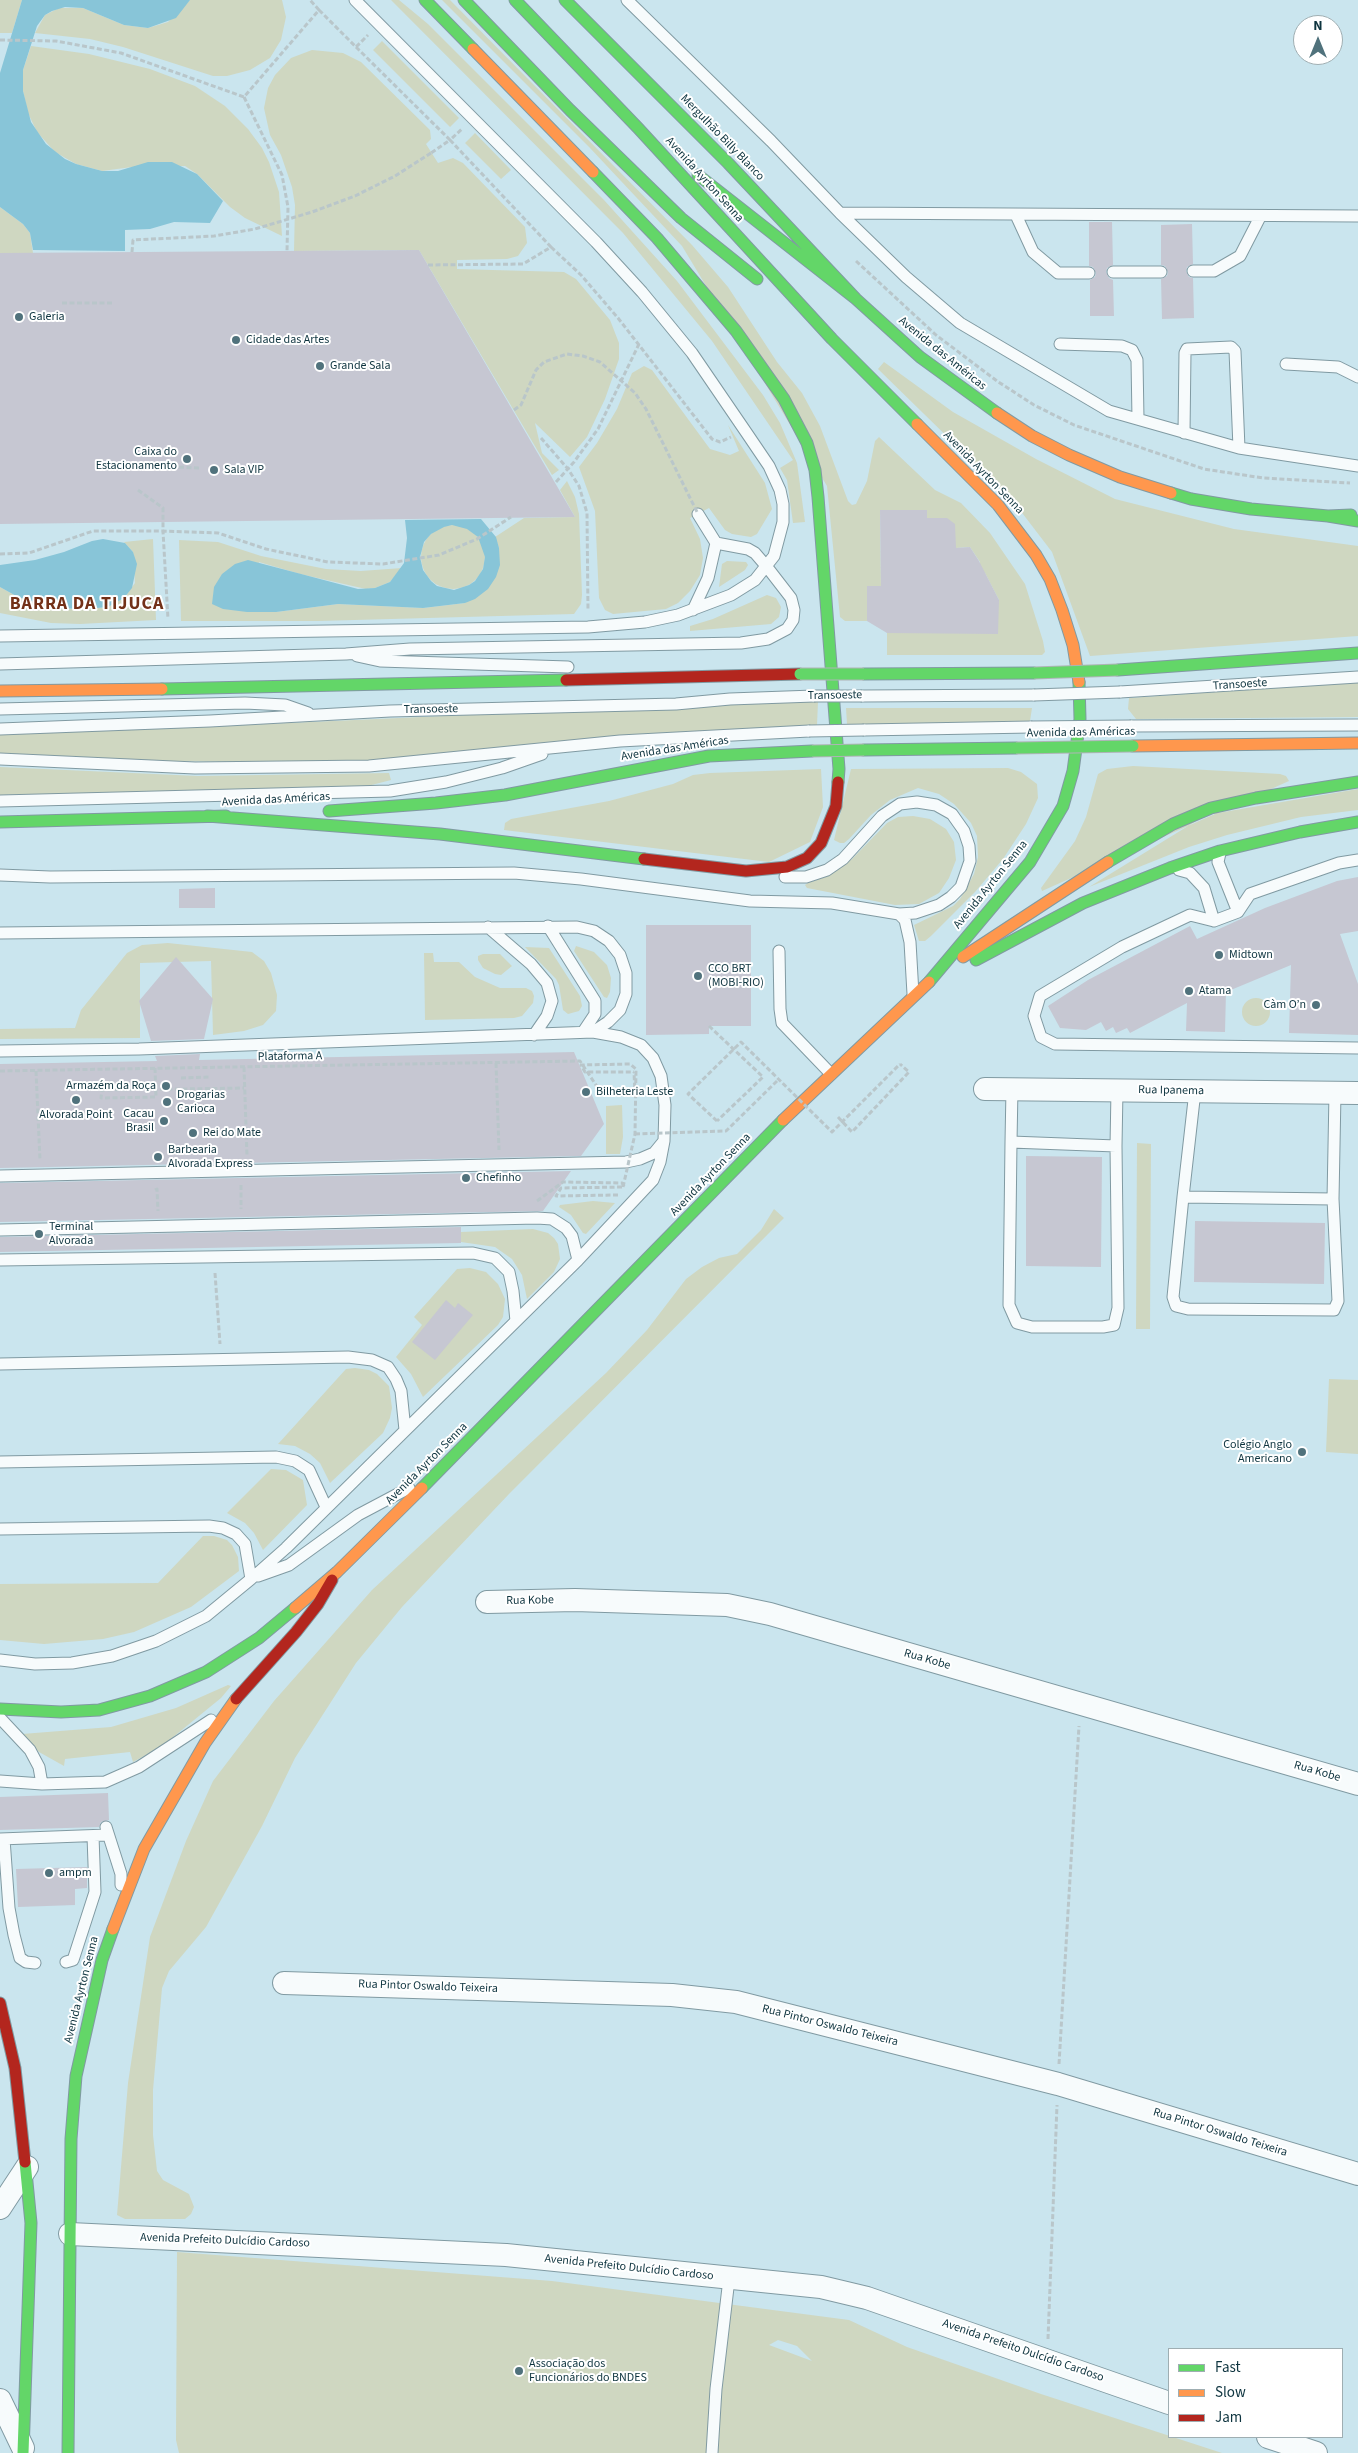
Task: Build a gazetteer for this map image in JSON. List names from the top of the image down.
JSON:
{
  "streets": {
    "main road": ["Mergulhão Billy Blanco", "Avenida Ayrton Senna", "Avenida das Américas"],
    "street": [
      "Rua Ipanema",
      "Rua Kobe",
      "Rua Pintor Oswaldo Teixeira",
      "Avenida Prefeito Dulcídio Cardoso"
    ],
    "lane": ["Transoeste"],
    "path": ["Plataforma A"]
  },
  "crossings": [
    ["Mergulhão Billy Blanco", "Avenida das Américas"],
    ["Avenida Ayrton Senna", "Avenida Prefeito Dulcídio Cardoso"]
  ],
  "districts": ["BARRA DA TIJUCA"],
  "places": [
    "Galeria",
    "Cidade das Artes",
    "Grande Sala",
    "Caixa do Estacionamento",
    "Sala VIP",
    "Midtown",
    "CCO BRT (MOBI-RIO)",
    "Atama",
    "Càm O’n",
    "Armazém da Roça",
    "Bilheteria Leste",
    "Alvorada Point",
    "Drogarias Carioca",
    "Cacau Brasil",
    "Rei do Mate",
    "Barbearia Alvorada Express",
    "Chefinho",
    "Terminal Alvorada",
    "Colégio Anglo Americano",
    "ampm",
    "Associação dos Funcionários do BNDES"
  ],
  "legend": ["Fast", "Slow", "Jam"],
  "north": "top"
}
